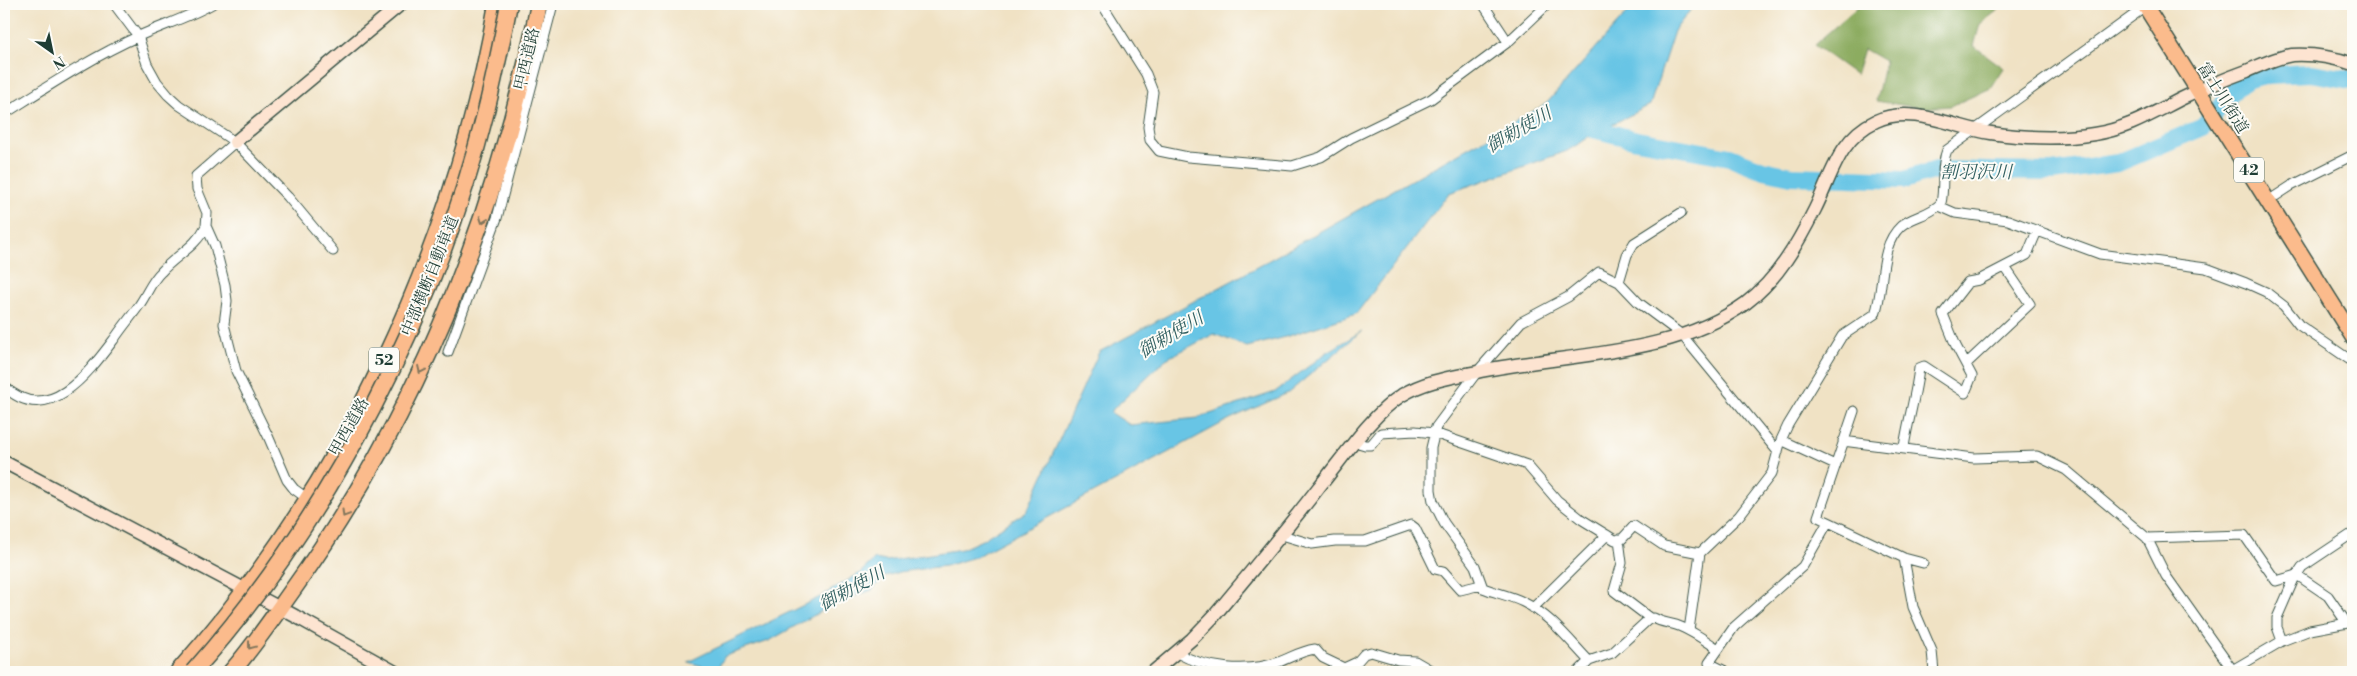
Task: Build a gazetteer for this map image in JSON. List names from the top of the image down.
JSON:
{
  "streets": {
    "highway": ["甲西道路", "中部横断自動車道", "52"],
    "main road": ["富士川街道", "42"]
  },
  "water": ["御勅使川", "割羽沢川"],
  "north": "bottom right"
}
